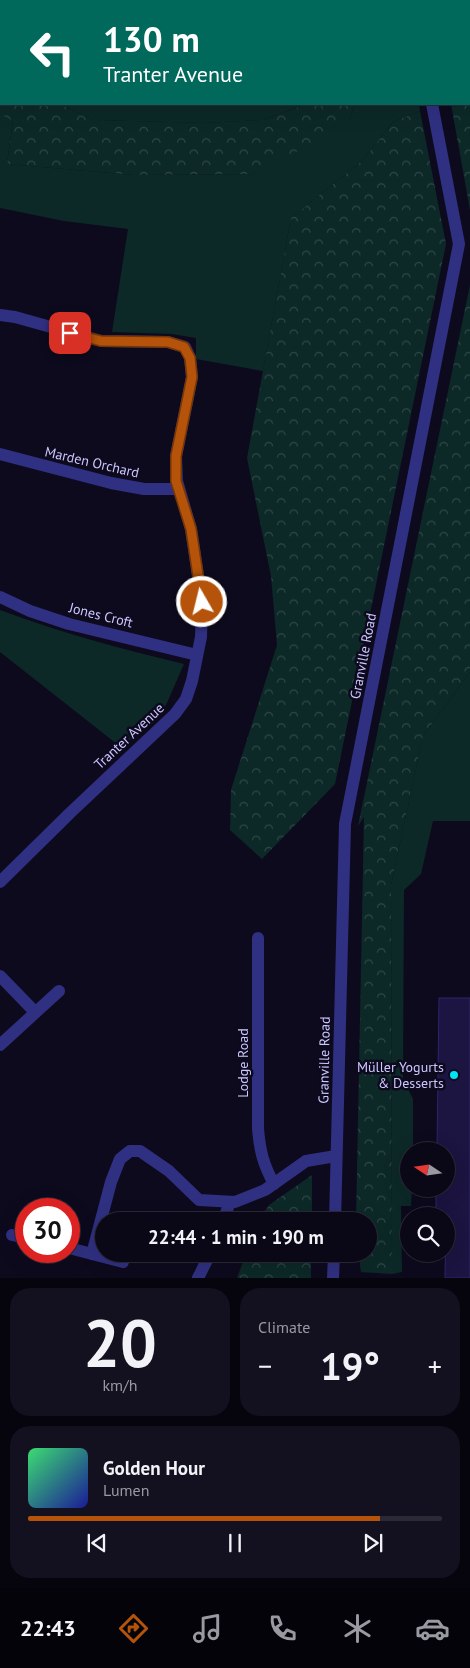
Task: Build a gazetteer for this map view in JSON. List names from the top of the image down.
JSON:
{
  "streets": {
    "street": [
      "Marden Orchard",
      "Jones Croft",
      "Granville Road",
      "Tranter Avenue",
      "Lodge Road"
    ]
  },
  "crossings": [
    ["Marden Orchard", "Tranter Avenue"],
    ["Jones Croft", "Tranter Avenue"]
  ],
  "places": ["Müller Yogurts & Desserts"],
  "north": "left",
  "page": {
    "turn": ["130 m", "Tranter Avenue"],
    "limit": "30",
    "trip": "22:44 · 1 min · 190 m",
    "tile": [
      ["20", "km/h"],
      "Climate"
    ],
    "heat": ["−", "19°", "+"],
    "song": ["Golden Hour", "Lumen"],
    "tabs": "22:43"
  }
}
